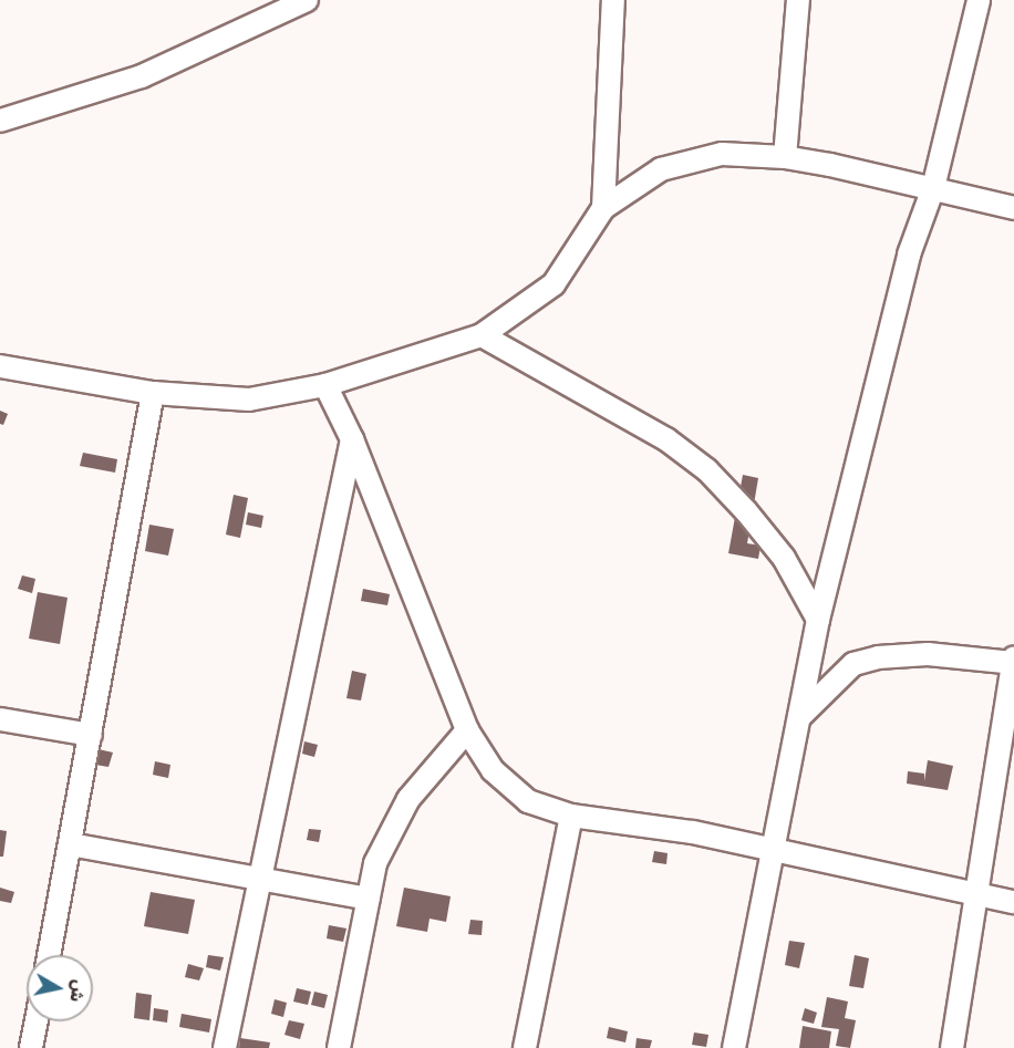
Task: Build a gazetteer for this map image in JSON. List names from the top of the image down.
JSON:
{
  "north": "right"
}
